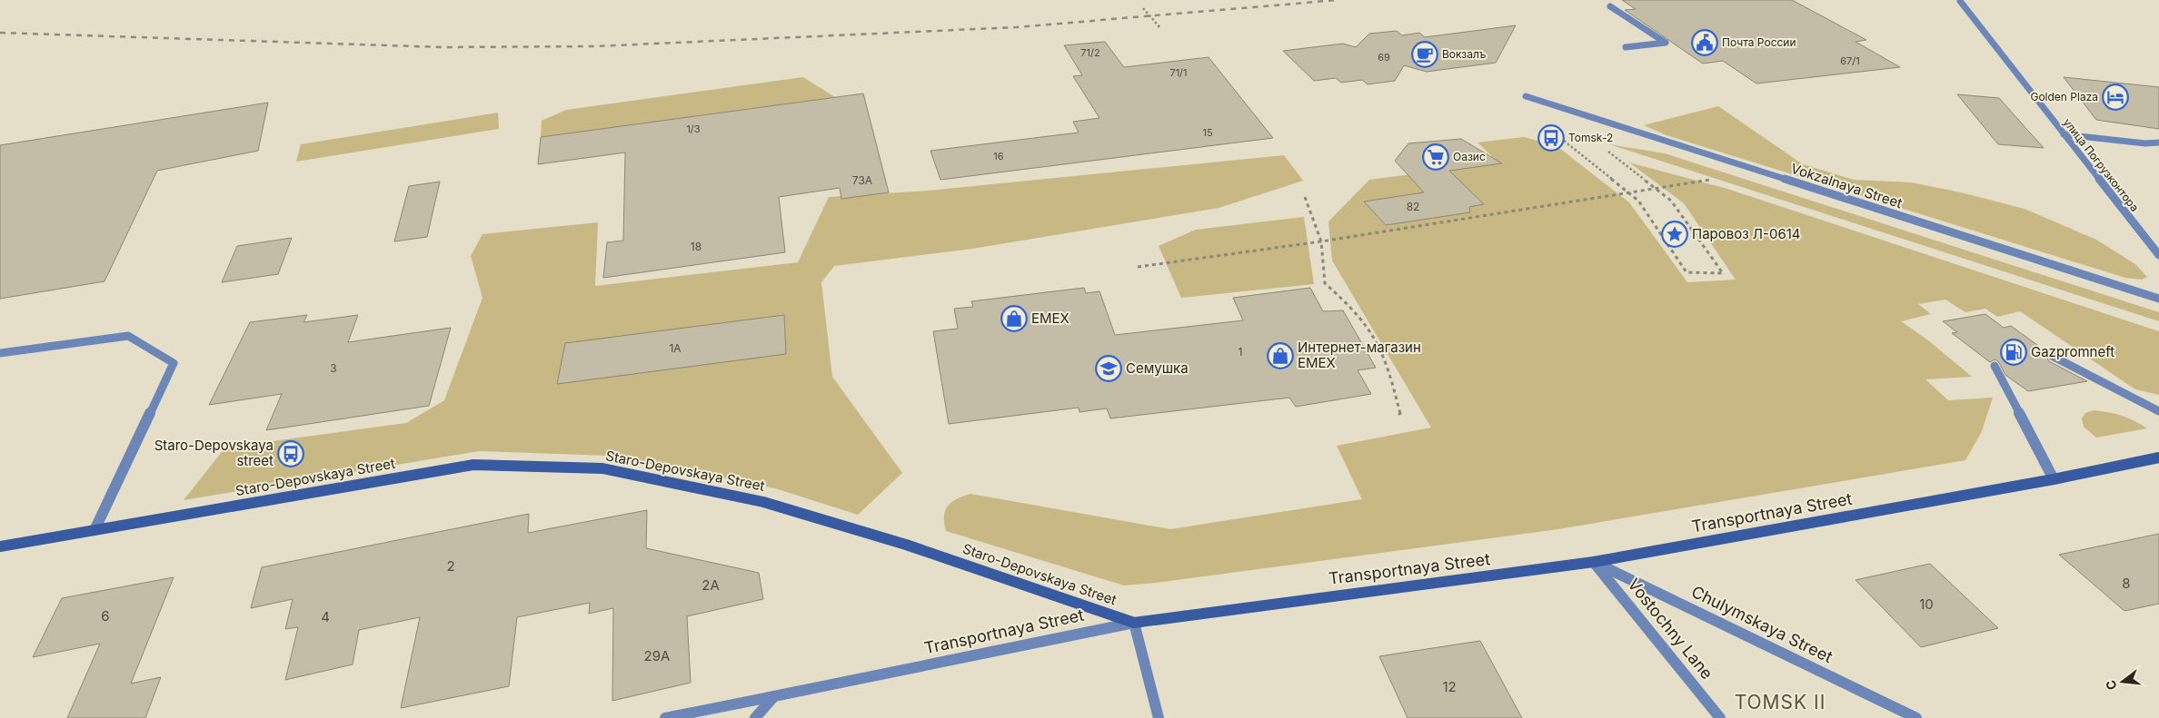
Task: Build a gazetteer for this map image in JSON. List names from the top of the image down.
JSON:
{
  "streets": {
    "main road": ["Staro-Depovskaya Street", "Transportnaya Street"],
    "street": [
      "улица Погрузконтора",
      "Vokzalnaya Street",
      "Chulymskaya Street",
      "Vostochny Lane"
    ]
  },
  "crossings": [
    ["Staro-Depovskaya Street", "Transportnaya Street"],
    ["Transportnaya Street", "Chulymskaya Street"],
    ["Transportnaya Street", "Vostochny Lane"],
    ["Chulymskaya Street", "Vostochny Lane"]
  ],
  "districts": ["TOMSK II"],
  "places": {
    "public building": ["Почта России"],
    "cafe": ["Вокзалъ"],
    "hotel": ["Golden Plaza"],
    "bus stop": ["Tomsk-2", "Staro-Depovskaya street"],
    "supermarket": ["Оазис"],
    "place": ["Паровоз Л-0614"],
    "shop": ["EMEX", "Интернет-магазин EMEX"],
    "fuel station": ["Gazpromneft"],
    "school or university": ["Семушка"]
  },
  "house_numbers": [
    "71/2",
    "69",
    "67/1",
    "71/1",
    "1/3",
    "15",
    "16",
    "73А",
    "82",
    "18",
    "1А",
    "1",
    "3",
    "2",
    "8",
    "2А",
    "10",
    "6",
    "4",
    "29А",
    "12"
  ],
  "north": "left"
}
